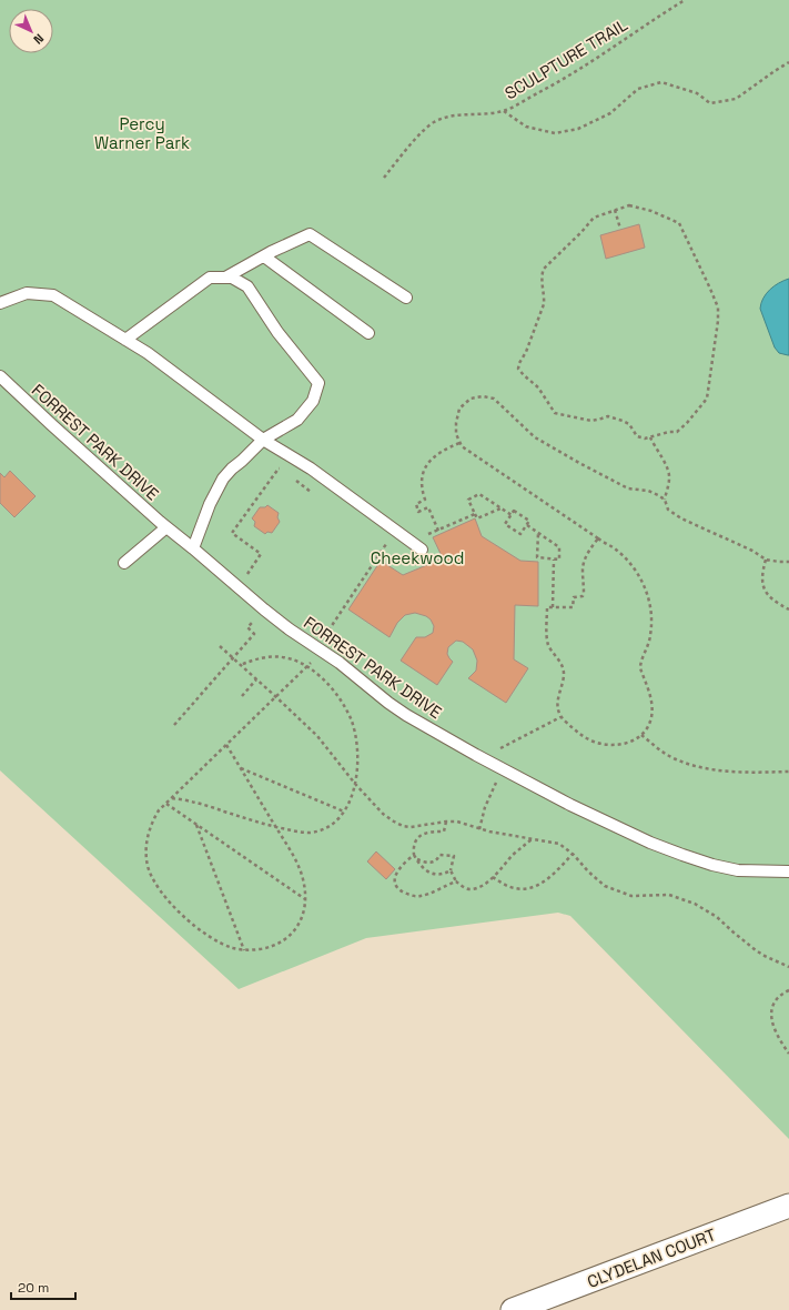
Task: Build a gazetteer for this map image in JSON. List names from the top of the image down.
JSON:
{
  "streets": {
    "street": ["CLYDELAN COURT"],
    "lane": ["FORREST PARK DRIVE"],
    "path": ["SCULPTURE TRAIL"]
  },
  "parks": ["Percy Warner Park", "Cheekwood"],
  "scale_bar": "20 m",
  "north": "bottom right"
}
